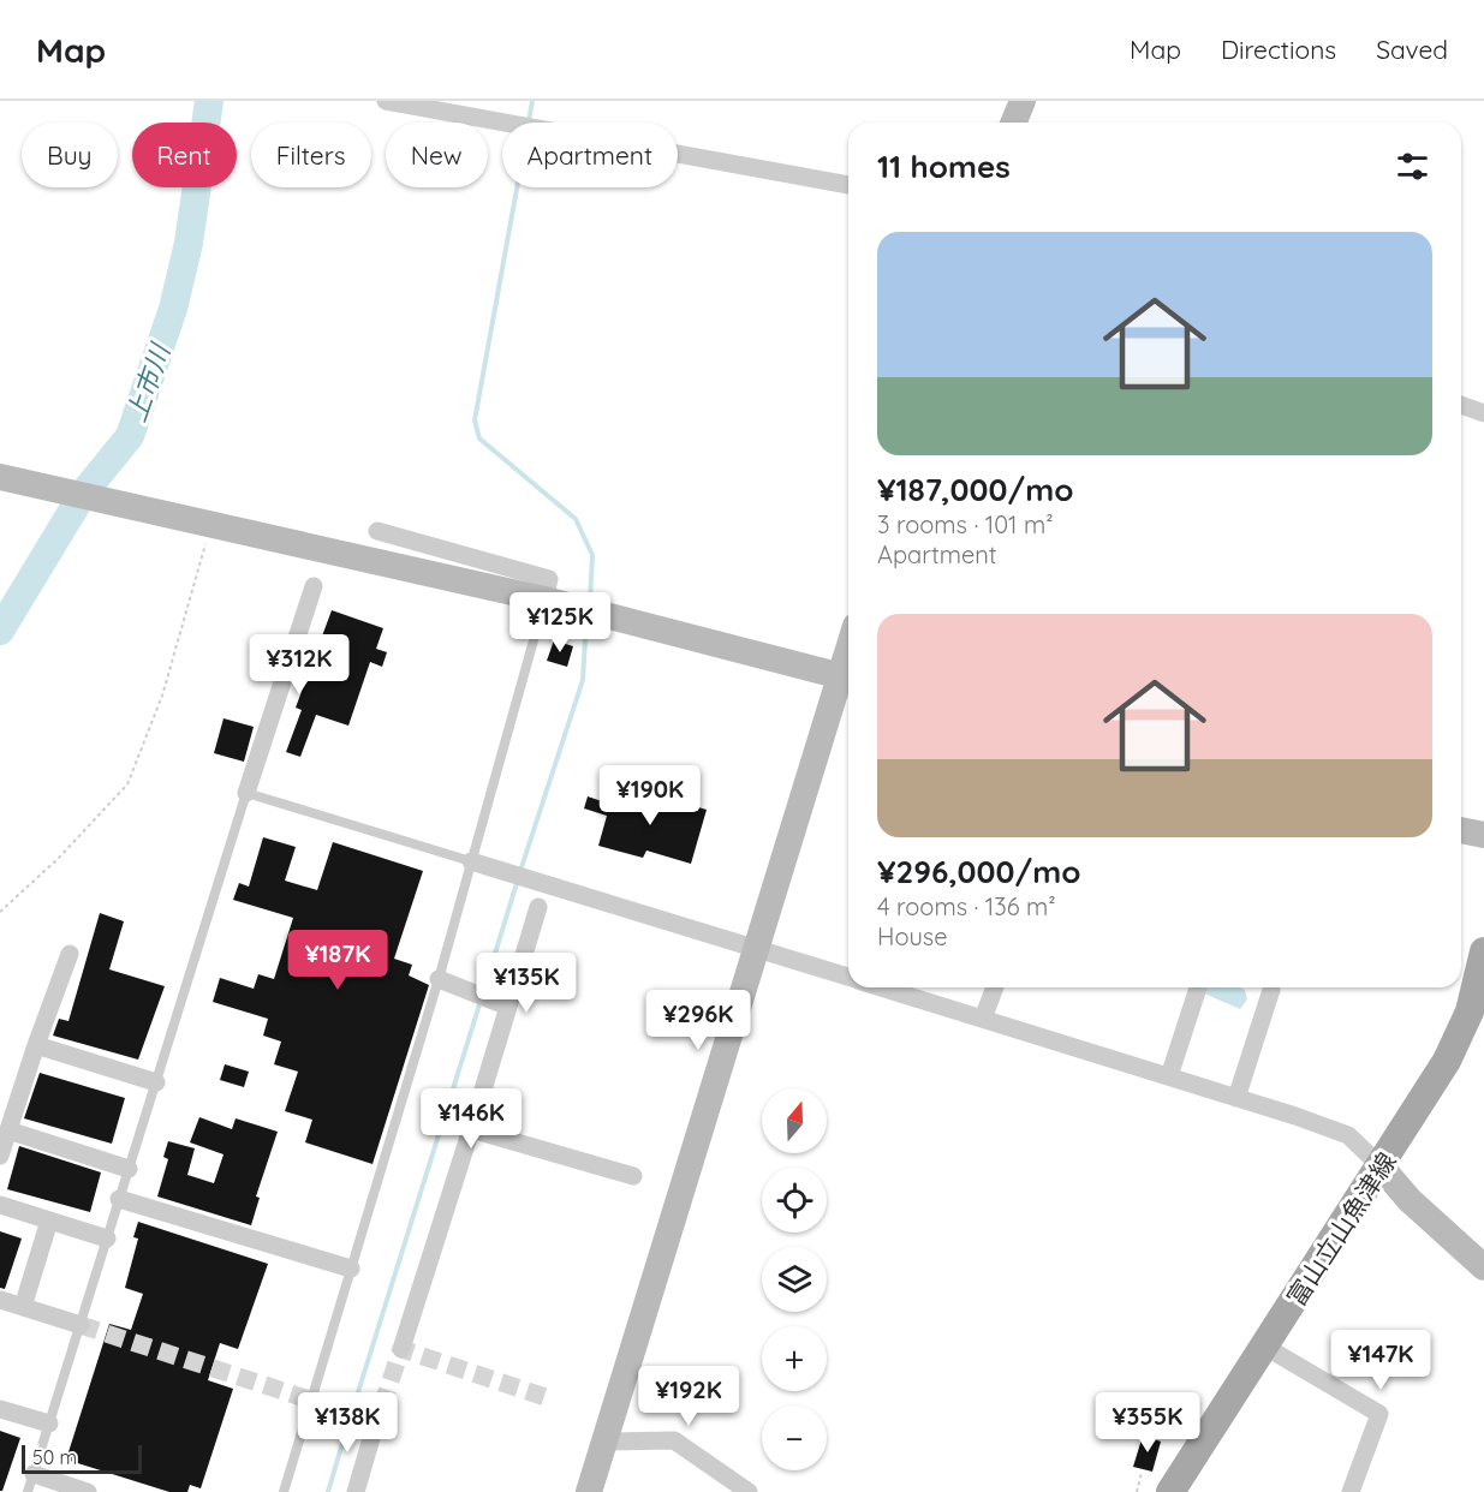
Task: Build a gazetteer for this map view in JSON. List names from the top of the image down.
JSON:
{
  "streets": {
    "main road": ["富山立山魚津線"]
  },
  "water": ["上市川"],
  "scale_bar": "50 m",
  "north": "top",
  "page": {
    "header": "Map",
    "nav": ["Map", "Directions", "Saved"],
    "chip": [
      "Buy",
      "Rent",
      "Filters",
      "New",
      "Apartment"
    ],
    "heading": "11 homes",
    "list": [
      {
        "name": "¥187,000/mo",
        "note": "3 rooms · 101 m² · Apartment"
      },
      {
        "name": "¥296,000/mo",
        "note": "4 rooms · 136 m² · House"
      }
    ],
    "price": [
      "¥125K",
      "¥312K",
      "¥190K",
      "¥187K",
      "¥135K",
      "¥296K",
      "¥146K",
      "¥147K",
      "¥192K",
      "¥138K",
      "¥355K"
    ],
    "map_buttons": ["+", "−"],
    "scale": "50 m"
  }
}
